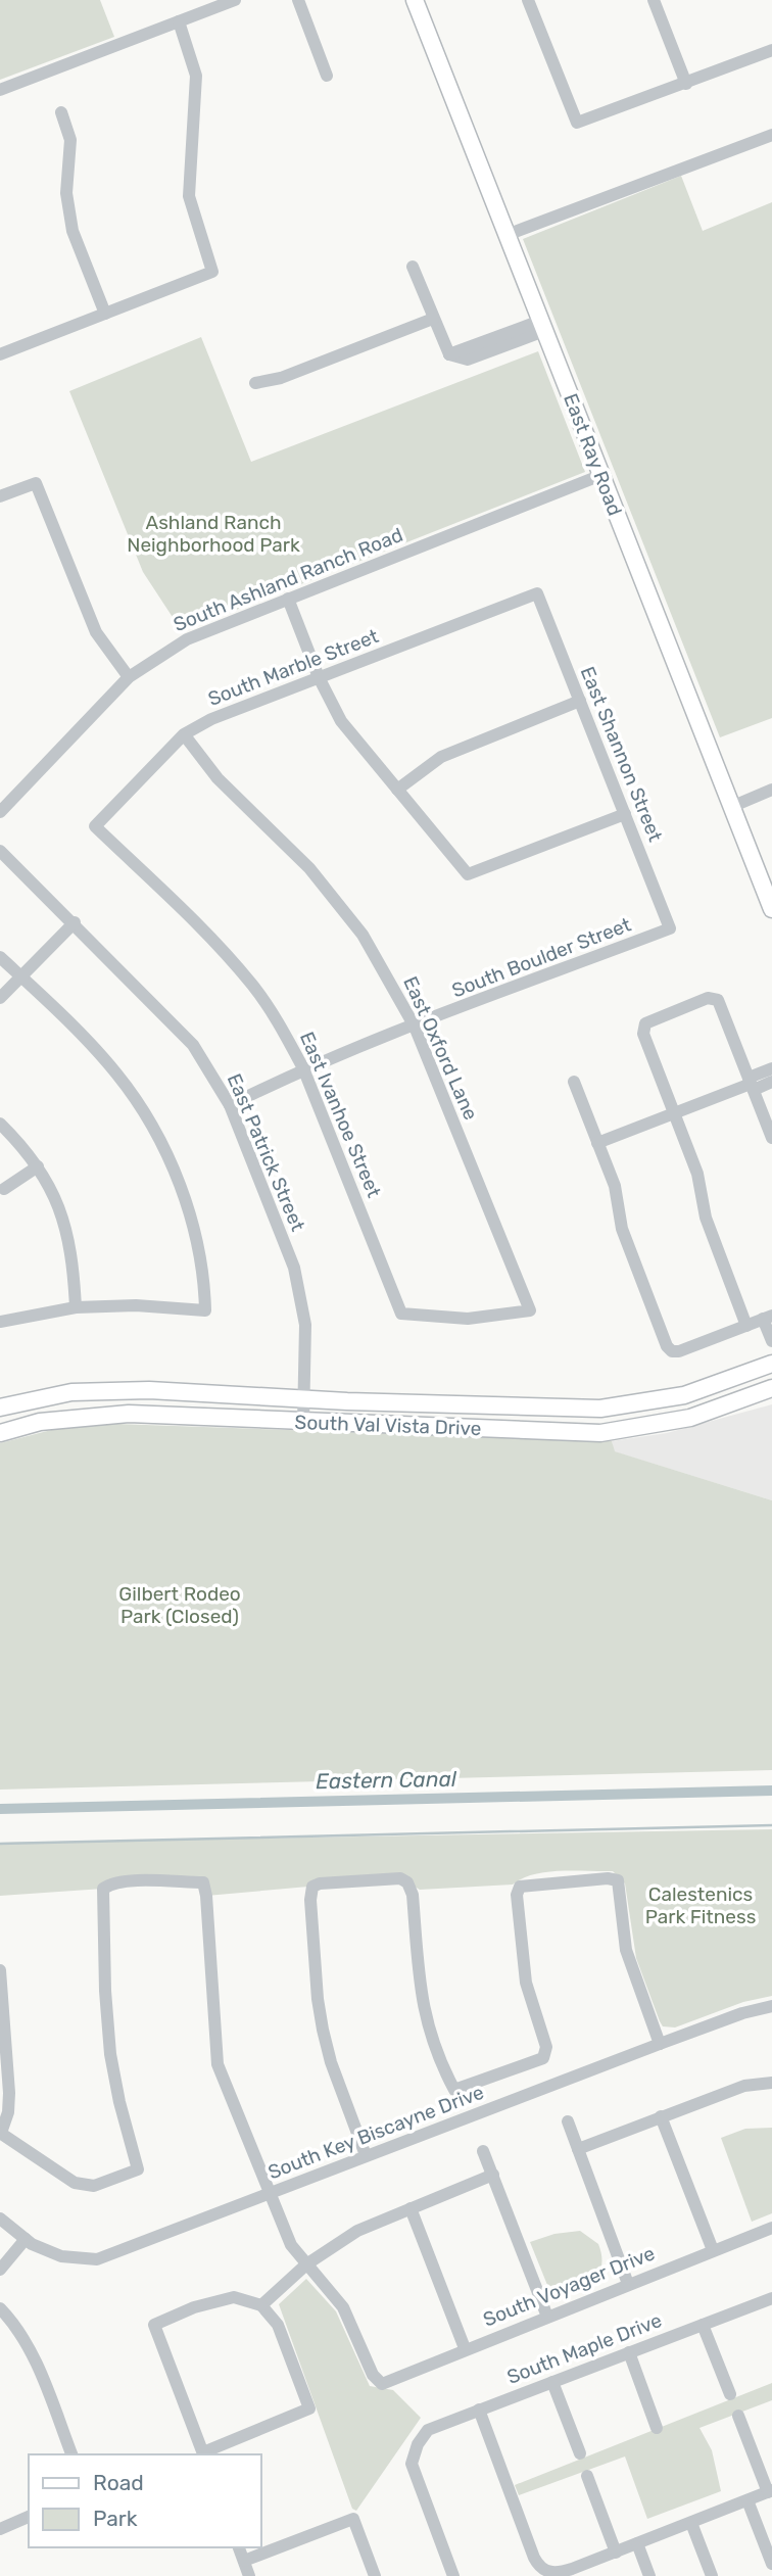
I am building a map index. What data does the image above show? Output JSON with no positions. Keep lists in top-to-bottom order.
{
  "streets": {
    "main road": ["East Ray Road", "South Val Vista Drive"],
    "street": [
      "South Ashland Ranch Road",
      "South Marble Street",
      "East Shannon Street",
      "South Boulder Street",
      "East Oxford Lane",
      "East Ivanhoe Street",
      "East Patrick Street",
      "South Key Biscayne Drive",
      "South Voyager Drive",
      "South Maple Drive"
    ]
  },
  "crossings": [
    ["East Ray Road", "South Ashland Ranch Road"],
    ["South Marble Street", "East Shannon Street"],
    ["South Marble Street", "East Oxford Lane"],
    ["South Marble Street", "East Ivanhoe Street"],
    ["East Shannon Street", "South Boulder Street"],
    ["South Boulder Street", "East Oxford Lane"],
    ["South Boulder Street", "East Ivanhoe Street"],
    ["South Boulder Street", "East Patrick Street"],
    ["East Oxford Lane", "East Ivanhoe Street"],
    ["East Patrick Street", "South Val Vista Drive"]
  ],
  "water": ["Eastern Canal"],
  "parks": ["Ashland Ranch Neighborhood Park", "Gilbert Rodeo Park (Closed)", "Calestenics Park Fitness"],
  "legend": ["Road", "Park"]
}
